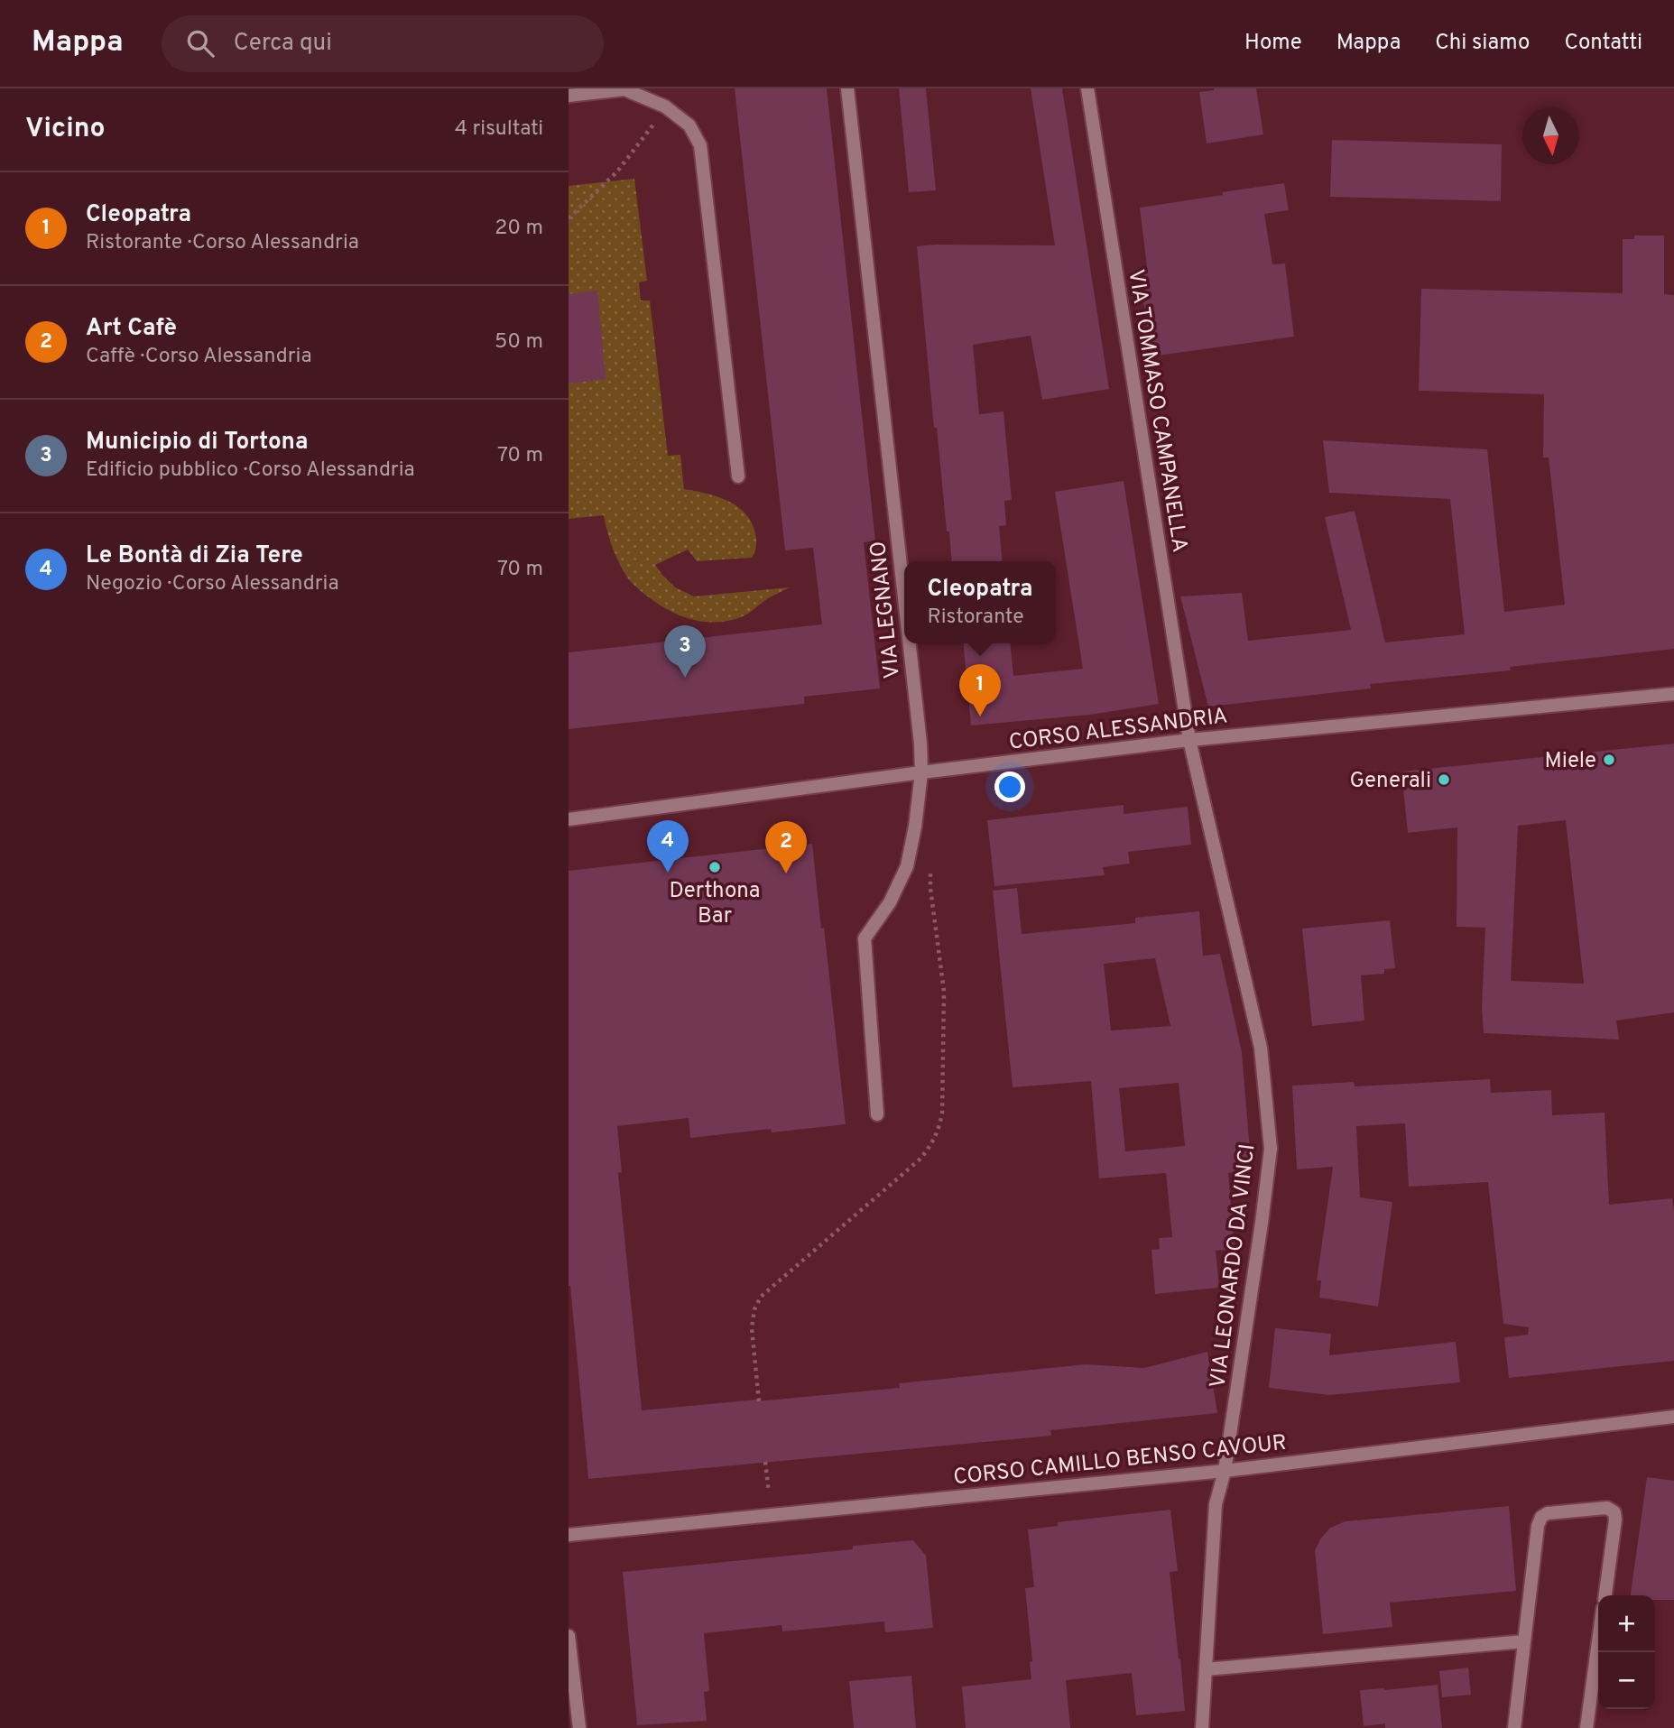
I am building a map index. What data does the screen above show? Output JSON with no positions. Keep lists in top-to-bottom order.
{
  "streets": {
    "street": [
      "VIA TOMMASO CAMPANELLA",
      "VIA LEGNANO",
      "CORSO ALESSANDRIA",
      "VIA LEONARDO DA VINCI",
      "CORSO CAMILLO BENSO CAVOUR"
    ]
  },
  "crossings": [
    ["VIA TOMMASO CAMPANELLA", "CORSO ALESSANDRIA"],
    ["VIA TOMMASO CAMPANELLA", "VIA LEONARDO DA VINCI"],
    ["VIA LEGNANO", "CORSO ALESSANDRIA"],
    ["CORSO ALESSANDRIA", "VIA LEONARDO DA VINCI"],
    ["VIA LEONARDO DA VINCI", "CORSO CAMILLO BENSO CAVOUR"]
  ],
  "places": ["Miele", "Generali", "Derthona Bar"],
  "north": "bottom",
  "page": {
    "header": "Mappa",
    "search": "Cerca qui",
    "nav": [
      "Home",
      "Mappa",
      "Chi siamo",
      "Contatti"
    ],
    "heading": ["Vicino", "4 risultati"],
    "list": [
      {
        "mark": "1",
        "name": "Cleopatra",
        "note": "Ristorante · Corso Alessandria",
        "value": "20 m"
      },
      {
        "mark": "2",
        "name": "Art Cafè",
        "note": "Caffè · Corso Alessandria",
        "value": "50 m"
      },
      {
        "mark": "3",
        "name": "Municipio di Tortona",
        "note": "Edificio pubblico · Corso Alessandria",
        "value": "70 m"
      },
      {
        "mark": "4",
        "name": "Le Bontà di Zia Tere",
        "note": "Negozio · Corso Alessandria",
        "value": "70 m"
      }
    ],
    "popup": ["Cleopatra", "Ristorante"],
    "pins": [
      "3",
      "1",
      "4",
      "2"
    ],
    "map_buttons": ["+", "−"]
  }
}
